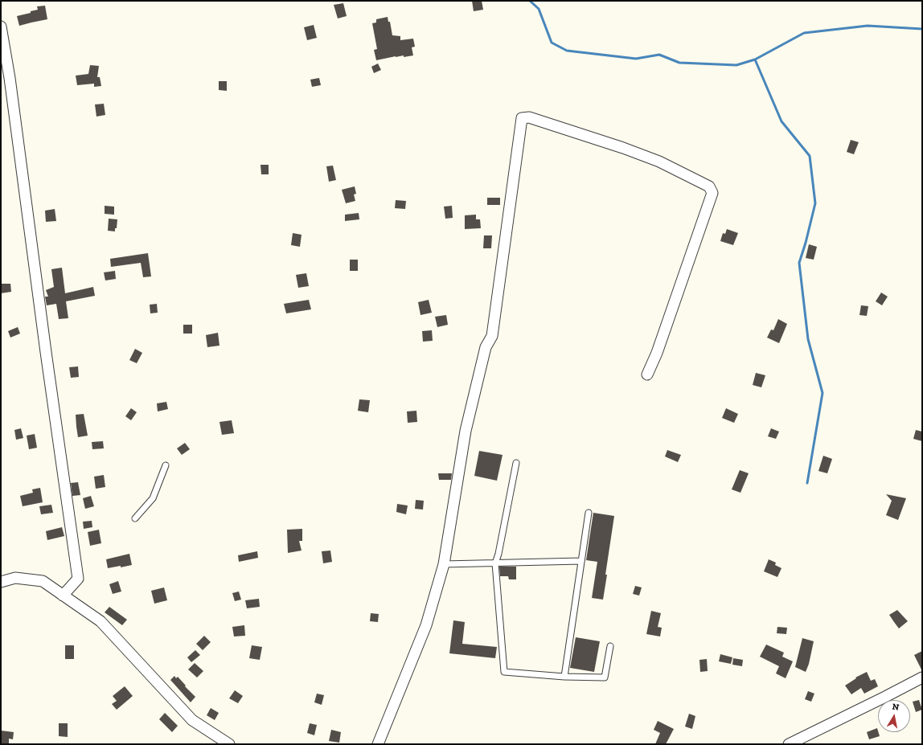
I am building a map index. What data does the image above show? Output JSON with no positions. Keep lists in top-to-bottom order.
{
  "north": "top"
}
